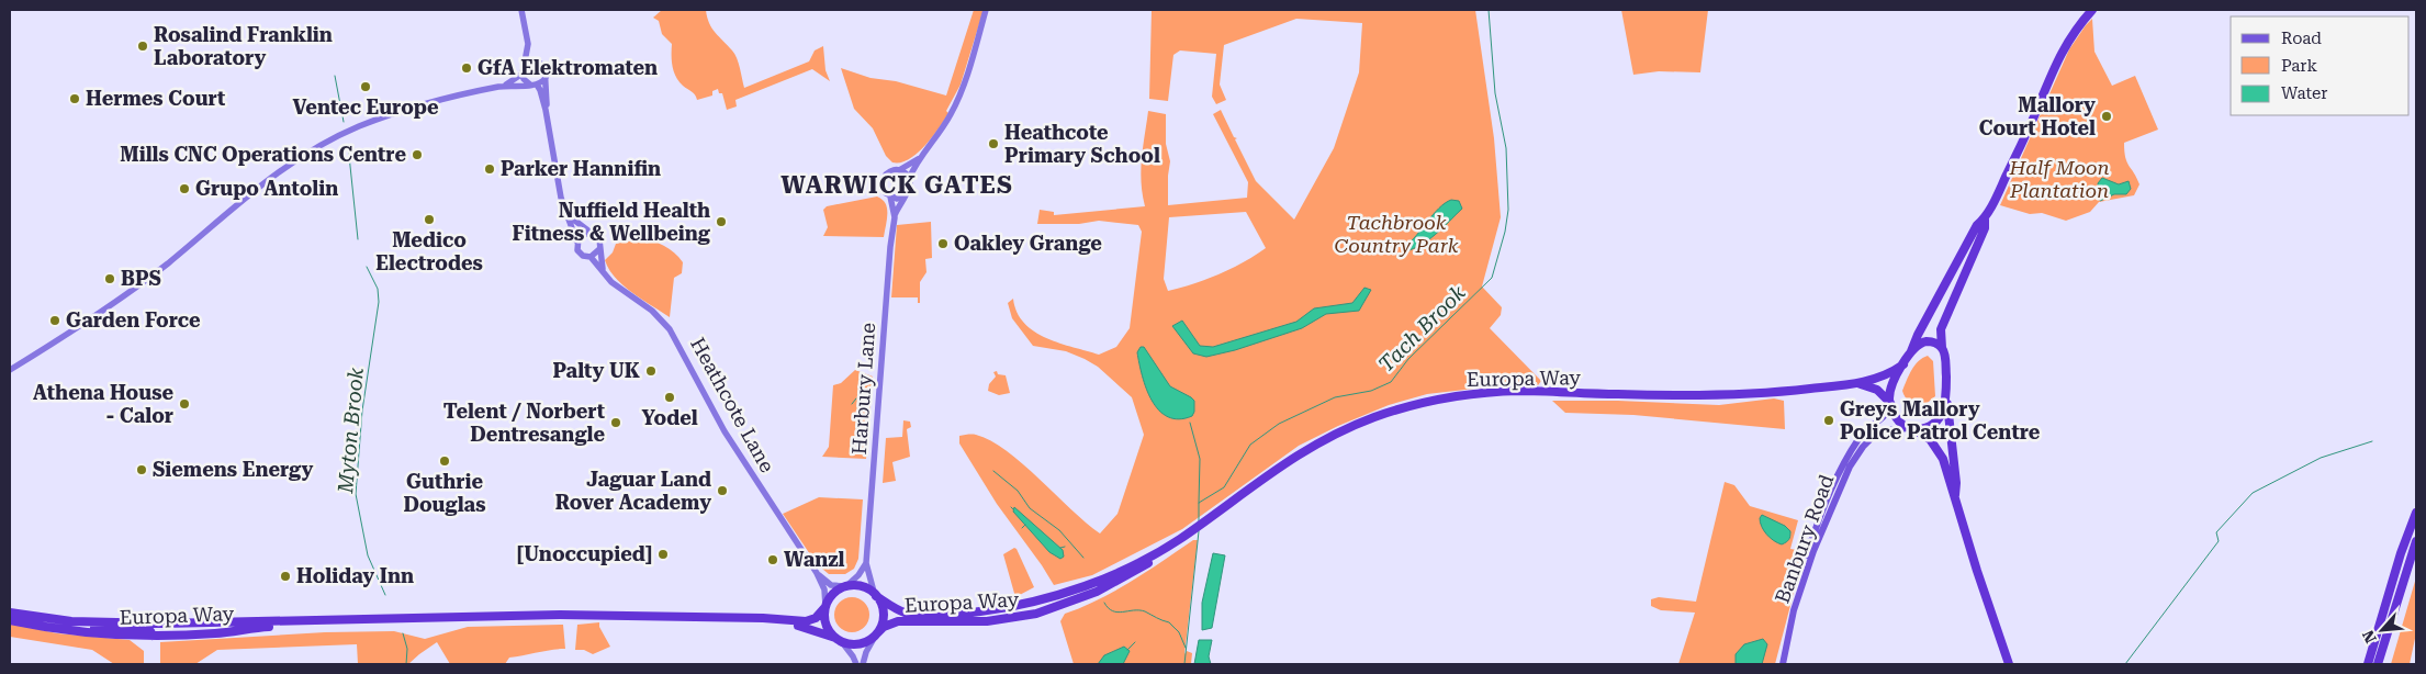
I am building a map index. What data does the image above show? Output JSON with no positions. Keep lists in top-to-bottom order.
{
  "streets": {
    "highway": ["Europa Way"],
    "main road": ["Banbury Road"],
    "street": ["Harbury Lane", "Heathcote Lane"]
  },
  "crossings": [
    ["Europa Way", "Harbury Lane"],
    ["Europa Way", "Heathcote Lane"],
    ["Europa Way", "Banbury Road"],
    ["Harbury Lane", "Heathcote Lane"]
  ],
  "districts": ["WARWICK GATES"],
  "water": ["Tach Brook", "Myton Brook"],
  "parks": ["Half Moon Plantation", "Tachbrook Country Park"],
  "places": [
    "Rosalind Franklin Laboratory",
    "GfA Elektromaten",
    "Ventec Europe",
    "Hermes Court",
    "Mallory Court Hotel",
    "Heathcote Primary School",
    "Mills CNC Operations Centre",
    "Parker Hannifin",
    "Grupo Antolin",
    "Medico Electrodes",
    "Nuffield Health Fitness & Wellbeing",
    "Oakley Grange",
    "BPS",
    "Garden Force",
    "Palty UK",
    "Yodel",
    "Athena House - Calor",
    "Greys Mallory Police Patrol Centre",
    "Telent / Norbert Dentresangle",
    "Guthrie Douglas",
    "Siemens Energy",
    "Jaguar Land Rover Academy",
    "[Unoccupied]",
    "Wanzl",
    "Holiday Inn"
  ],
  "legend": ["Road", "Park", "Water"],
  "north": "bottom left"
}
